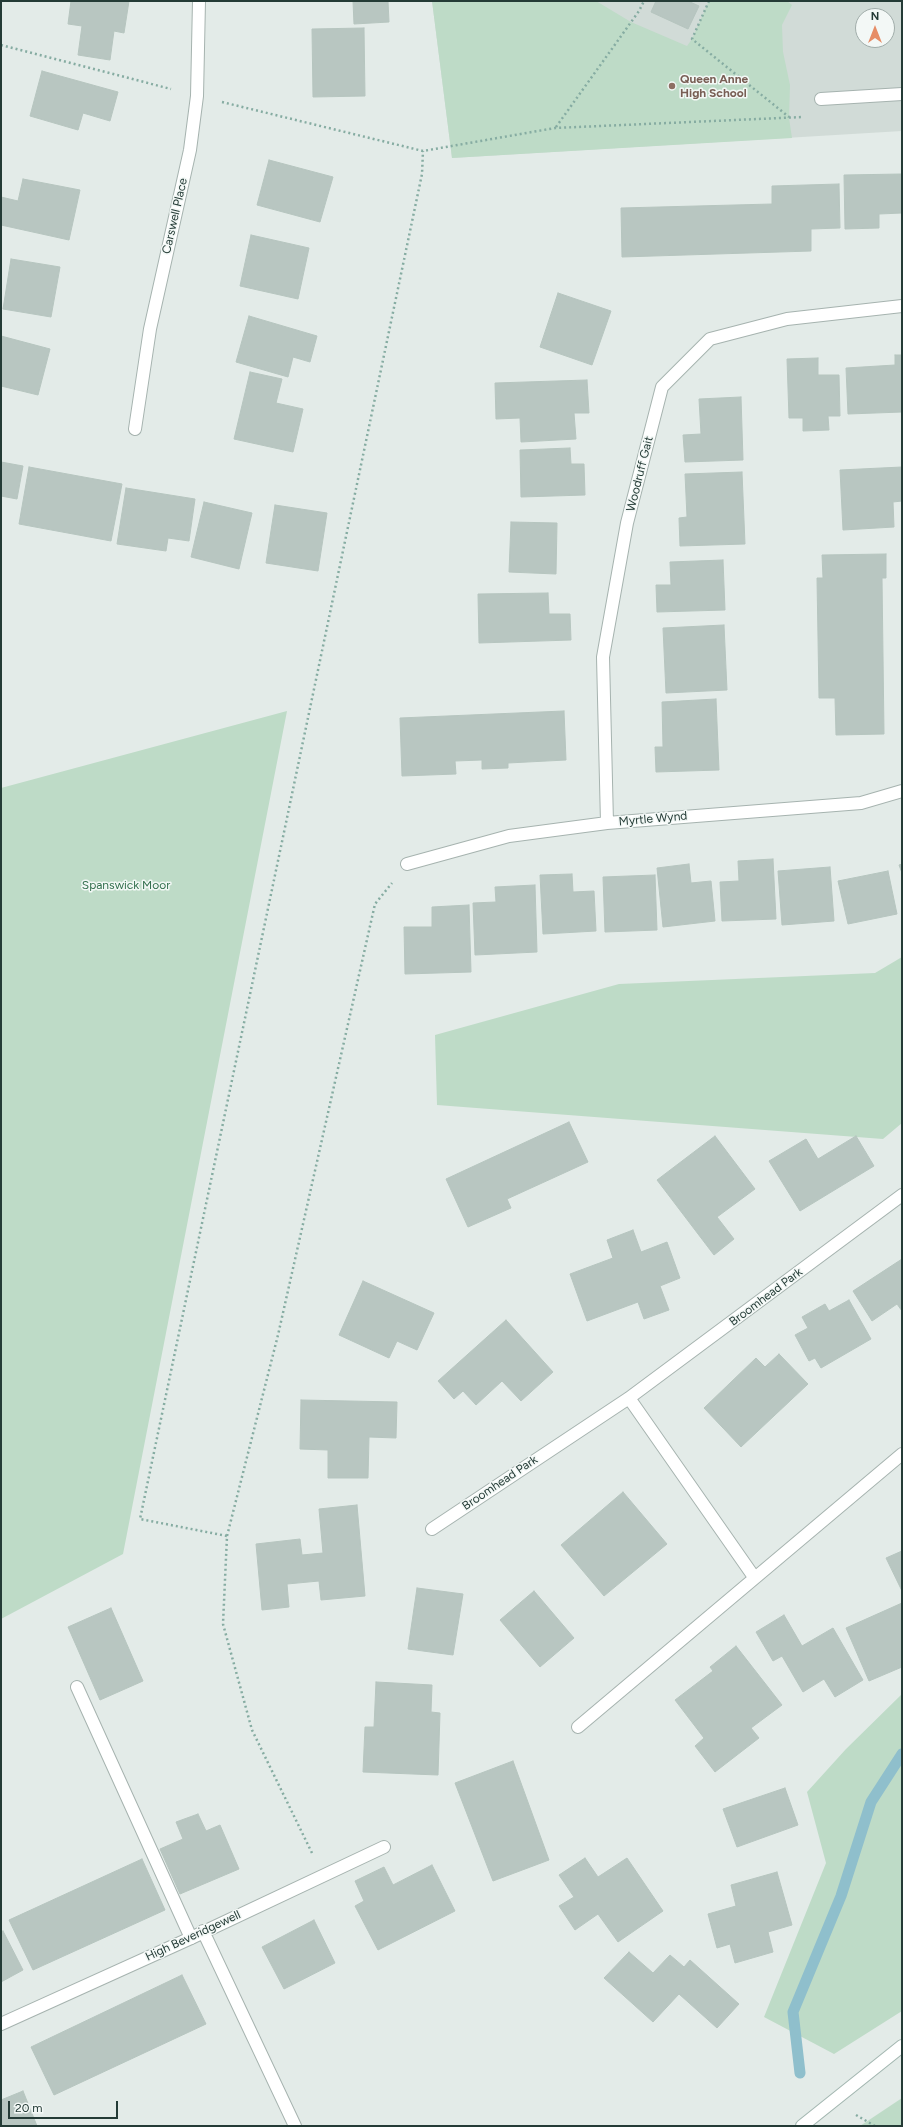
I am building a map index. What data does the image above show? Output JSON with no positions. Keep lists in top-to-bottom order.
{
  "streets": {
    "street": [
      "Carswell Place",
      "Woodruff Gait",
      "Myrtle Wynd",
      "Broomhead Park",
      "High Beveridgewell"
    ]
  },
  "crossings": [
    ["Woodruff Gait", "Myrtle Wynd"]
  ],
  "parks": ["Spanswick Moor"],
  "places": ["Queen Anne High School"],
  "scale_bar": "20 m",
  "north": "top"
}
